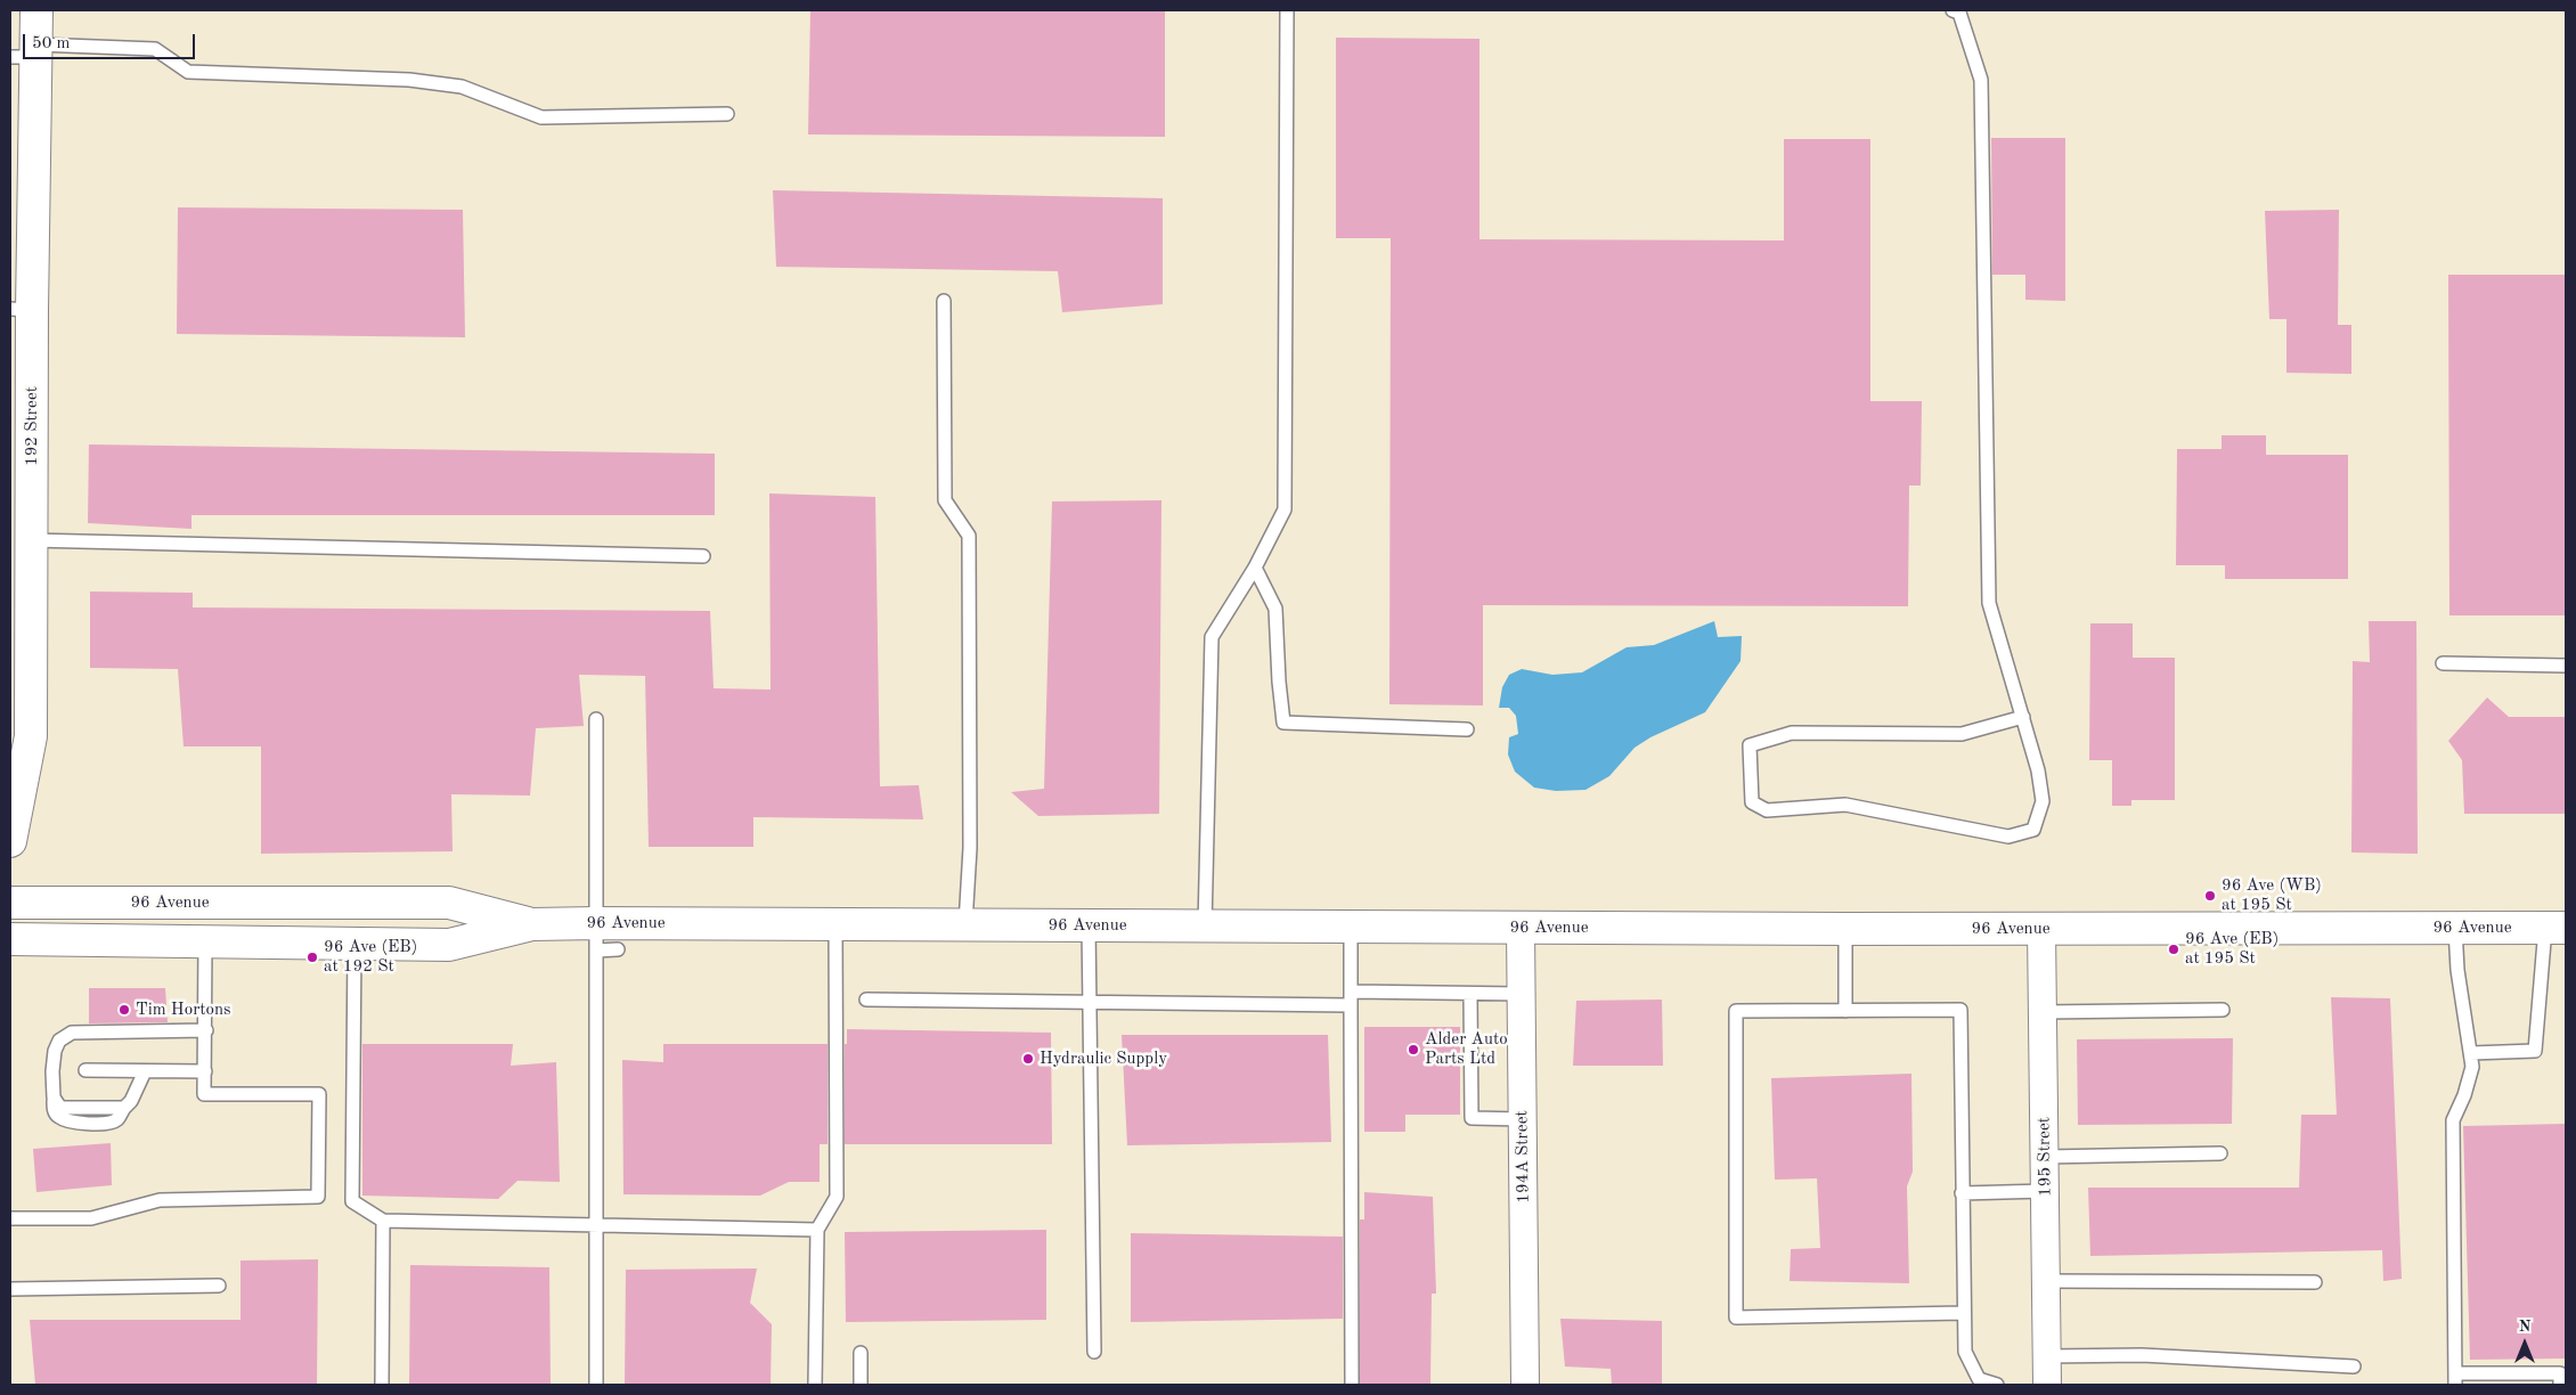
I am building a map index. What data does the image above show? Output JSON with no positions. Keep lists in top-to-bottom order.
{
  "streets": {
    "main road": ["192 Street", "96 Avenue"],
    "street": ["194A Street", "195 Street"]
  },
  "crossings": [
    ["96 Avenue", "194A Street"],
    ["96 Avenue", "195 Street"]
  ],
  "places": [
    "96 Ave (WB) at 195 St",
    "96 Ave (EB) at 195 St",
    "96 Ave (EB) at 192 St",
    "Tim Hortons",
    "Alder Auto Parts Ltd",
    "Hydraulic Supply"
  ],
  "scale_bar": "50 m",
  "north": "top"
}
